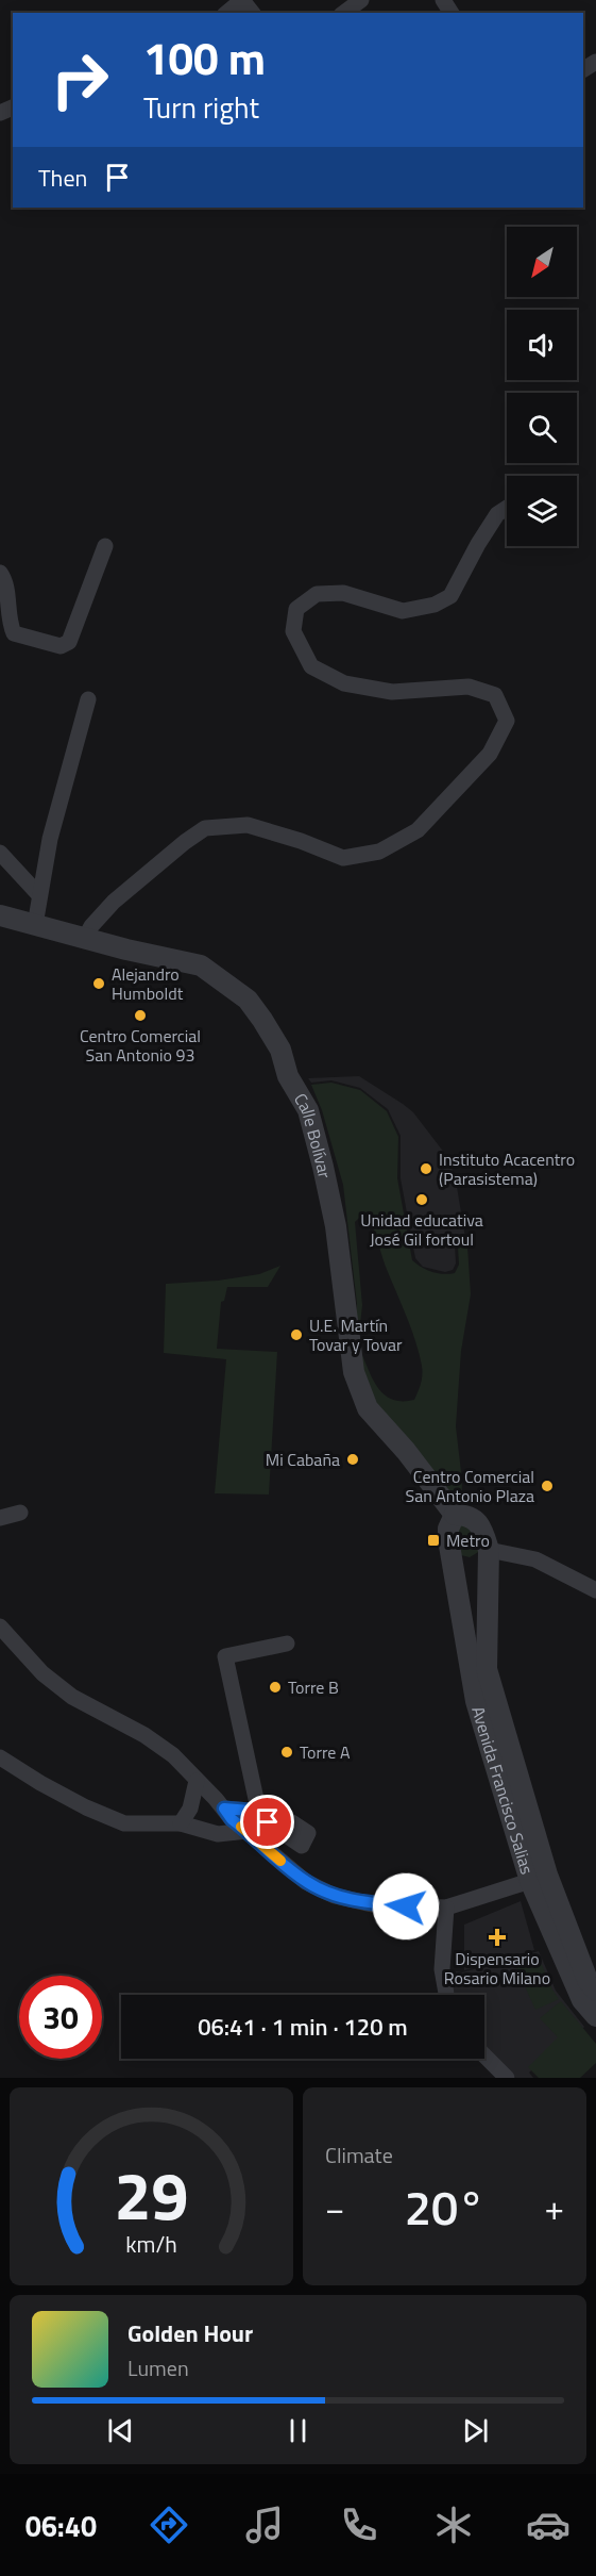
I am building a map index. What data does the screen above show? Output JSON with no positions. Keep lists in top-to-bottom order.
{
  "streets": {
    "street": ["Calle Bolívar", "Avenida Francisco Salias"]
  },
  "crossings": [
    ["Calle Bolívar", "Avenida Francisco Salias"]
  ],
  "places": {
    "other": [
      "Alejandro Humboldt",
      "Centro Comercial San Antonio 93",
      "Instituto Acacentro (Parasistema)",
      "Unidad educativa José Gil fortoul",
      "U.E. Martín Tovar y Tovar",
      "Mi Cabaña",
      "Centro Comercial San Antonio Plaza",
      "Torre B",
      "Torre A"
    ],
    "transit": ["Metro"],
    "health": ["Dispensario Rosario Milano"]
  },
  "north": "bottom left",
  "page": {
    "turn": ["100 m", "Turn right"],
    "then": "Then",
    "limit": "30",
    "trip": "06:41 · 1 min · 120 m",
    "tile": "Climate",
    "heat": ["−", "20°", "+"],
    "song": ["Golden Hour", "Lumen"],
    "tabs": "06:40",
    "gauge": ["29", "km/h"]
  }
}
